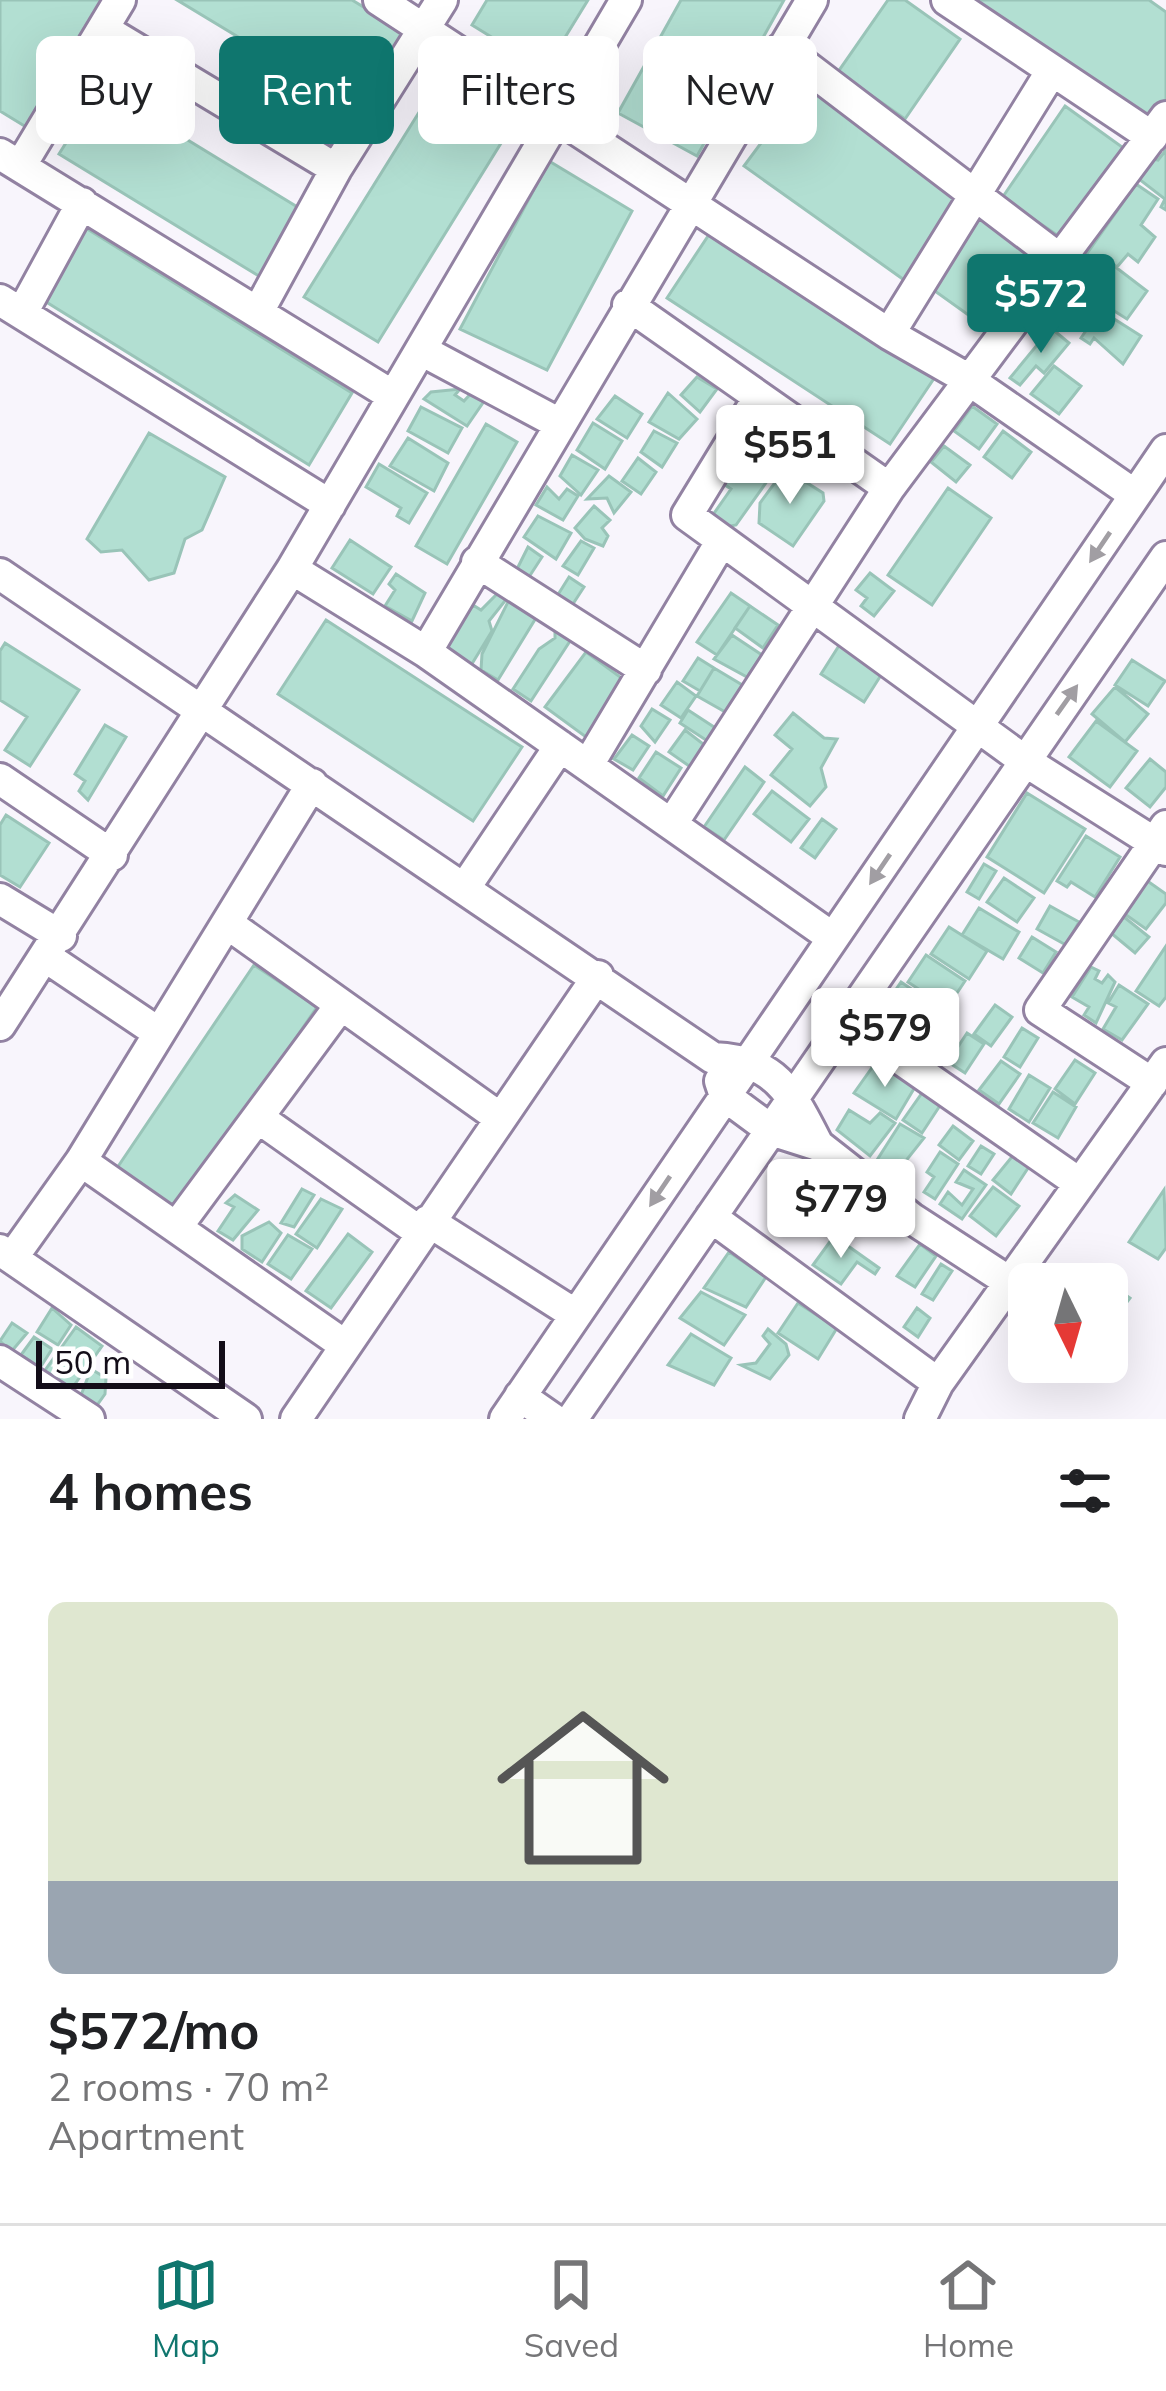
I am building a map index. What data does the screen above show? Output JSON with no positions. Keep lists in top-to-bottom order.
{
  "scale_bar": "50 m",
  "north": "bottom",
  "page": {
    "chip": [
      "Buy",
      "Rent",
      "Filters",
      "New"
    ],
    "price": [
      "$572",
      "$551",
      "$579",
      "$779"
    ],
    "scale": "50 m",
    "heading": "4 homes",
    "list": [
      {
        "name": "$572/mo",
        "note": "2 rooms · 70 m² · Apartment"
      }
    ],
    "tabs": ["Map", "Saved", "Home"]
  }
}
